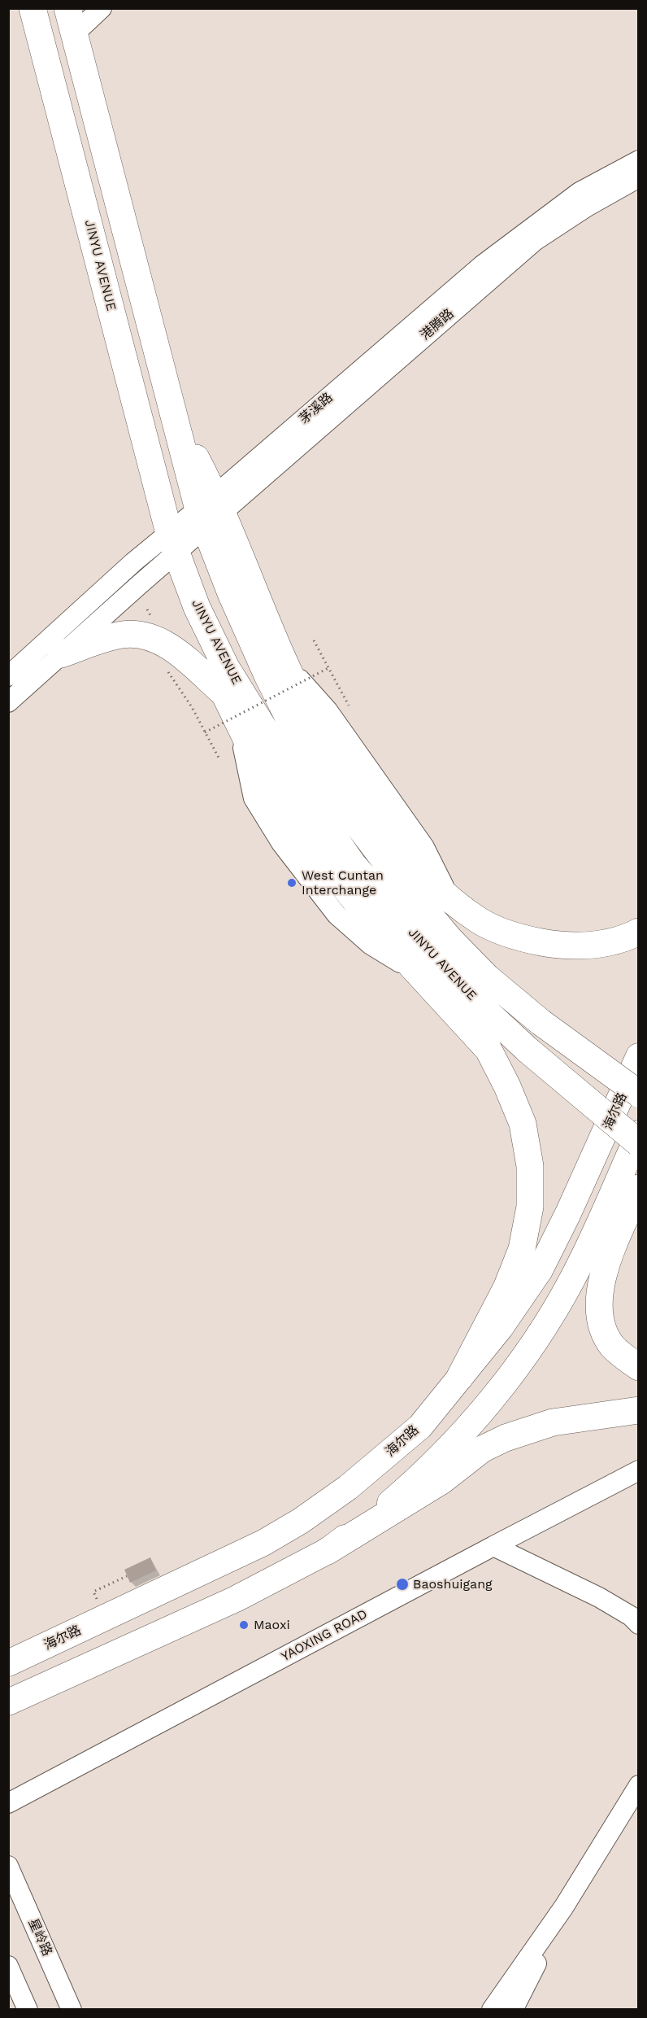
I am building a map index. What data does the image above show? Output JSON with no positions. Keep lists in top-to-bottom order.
{
  "streets": {
    "highway": ["JINYU AVENUE"],
    "main road": ["海尔路"],
    "street": [
      "港腾路",
      "茅溪路",
      "YAOXING ROAD",
      "星岭路"
    ]
  },
  "crossings": [
    ["JINYU AVENUE", "茅溪路"],
    ["港腾路", "茅溪路"]
  ],
  "places": ["West Cuntan Interchange", "Baoshuigang", "Maoxi"]
}
